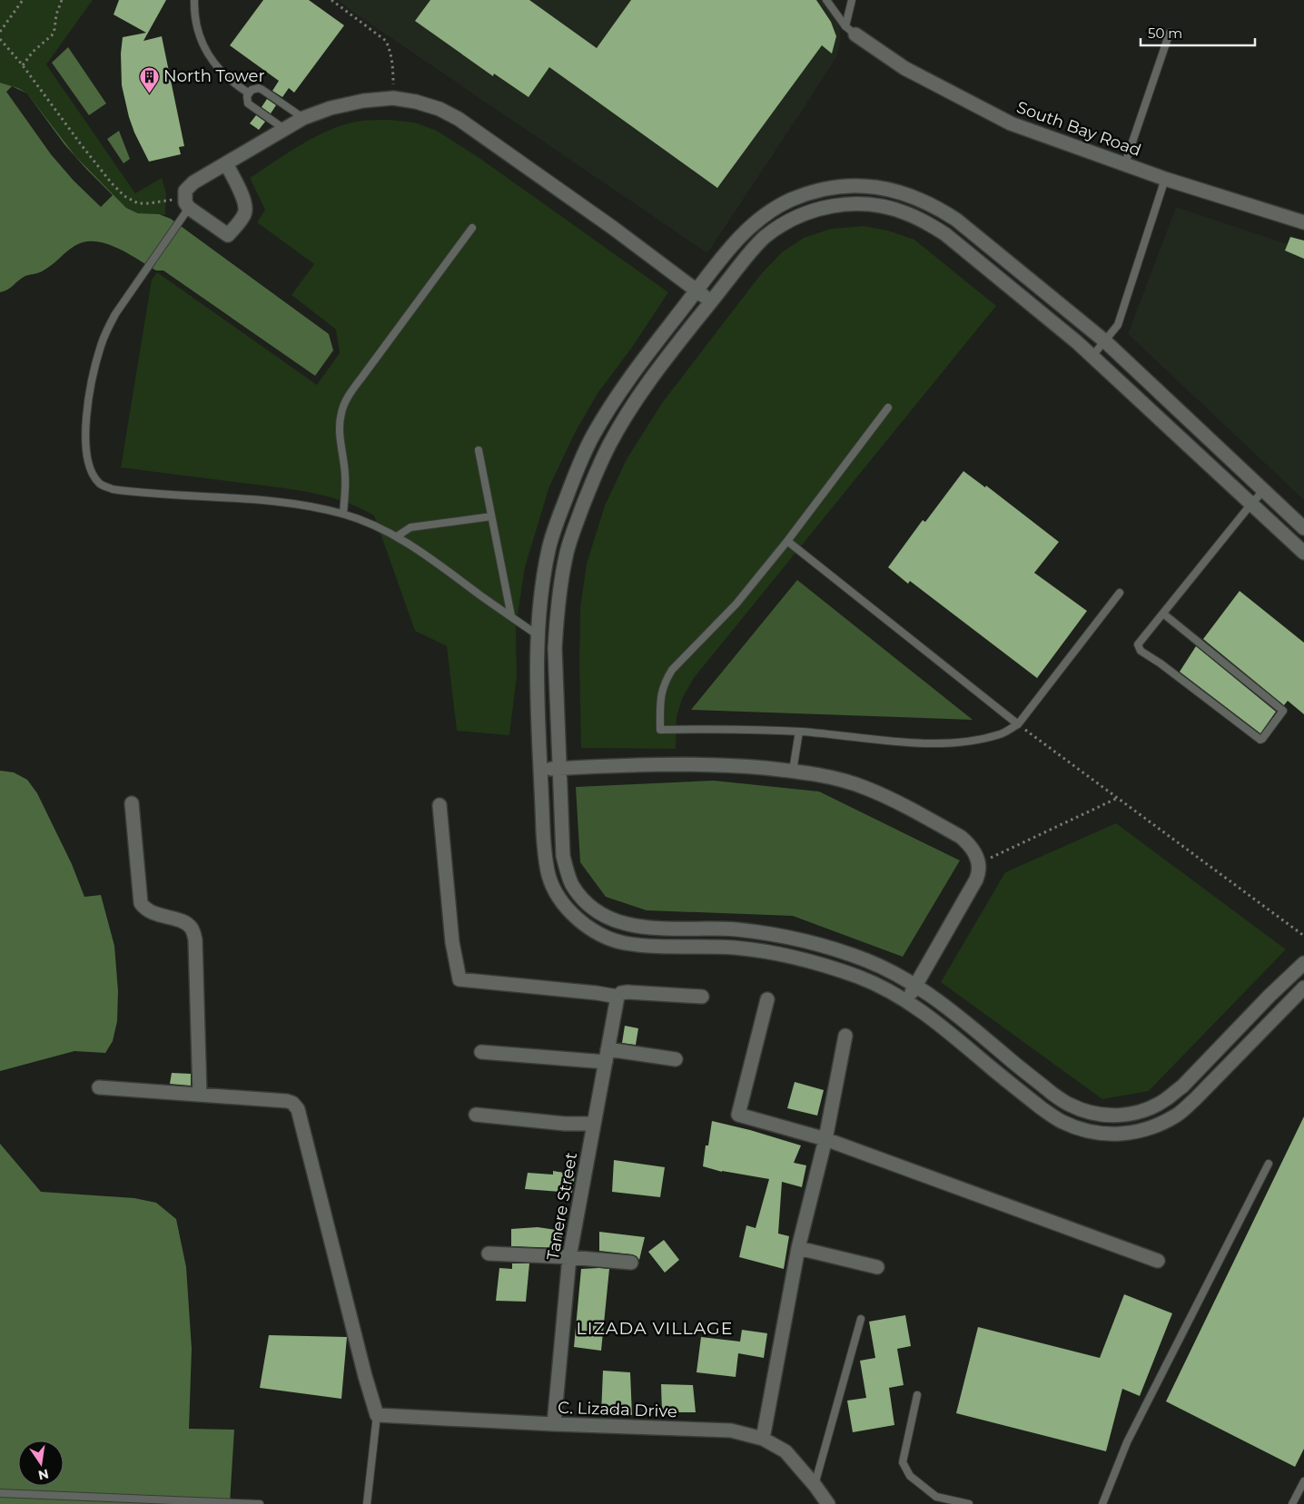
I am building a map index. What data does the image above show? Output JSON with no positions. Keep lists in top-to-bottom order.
{
  "streets": {
    "street": ["South Bay Road", "Tanere Street", "C. Lizada Drive"]
  },
  "crossings": [
    ["Tanere Street", "C. Lizada Drive"]
  ],
  "districts": ["LIZADA VILLAGE"],
  "places": {
    "building": ["North Tower"]
  },
  "scale_bar": "50 m",
  "north": "bottom"
}
